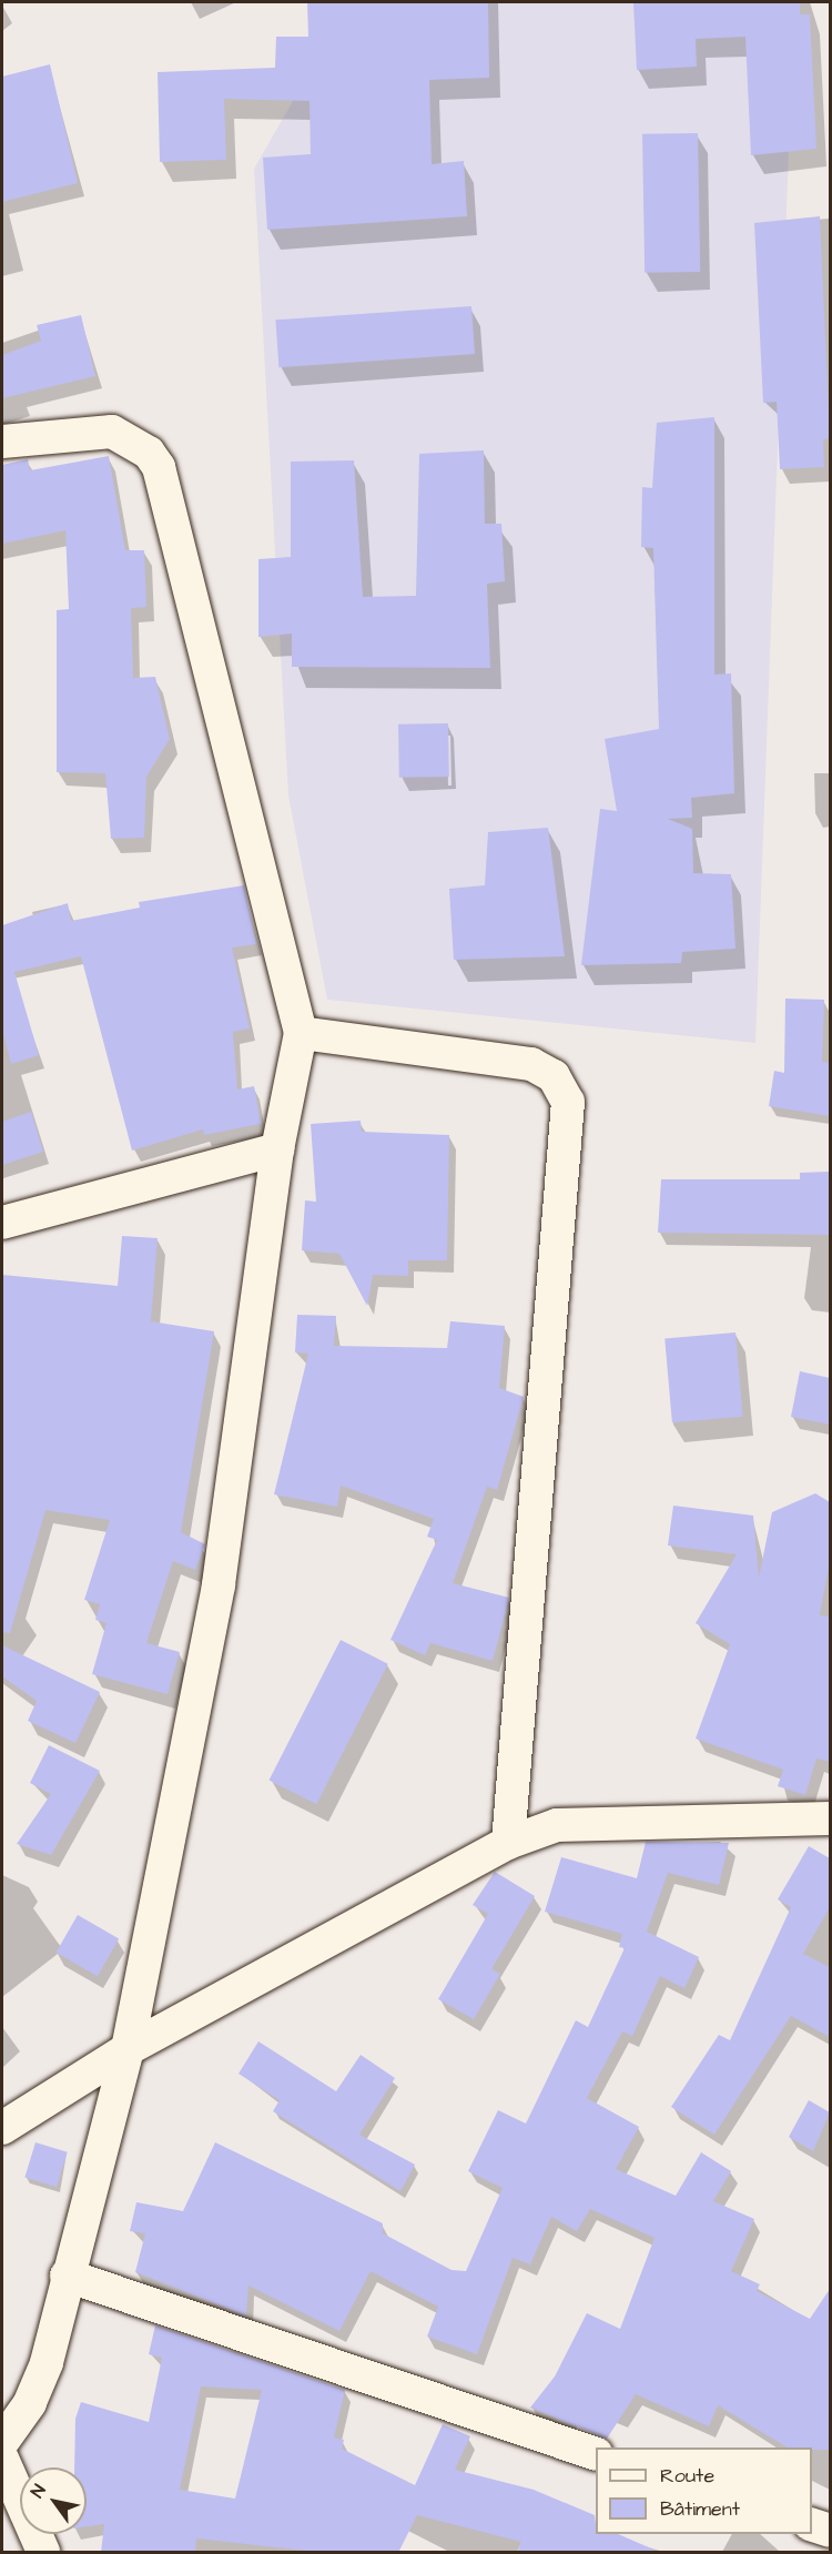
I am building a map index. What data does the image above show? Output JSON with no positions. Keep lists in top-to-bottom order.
{
  "legend": ["Route", "Bâtiment"],
  "north": "top left"
}
